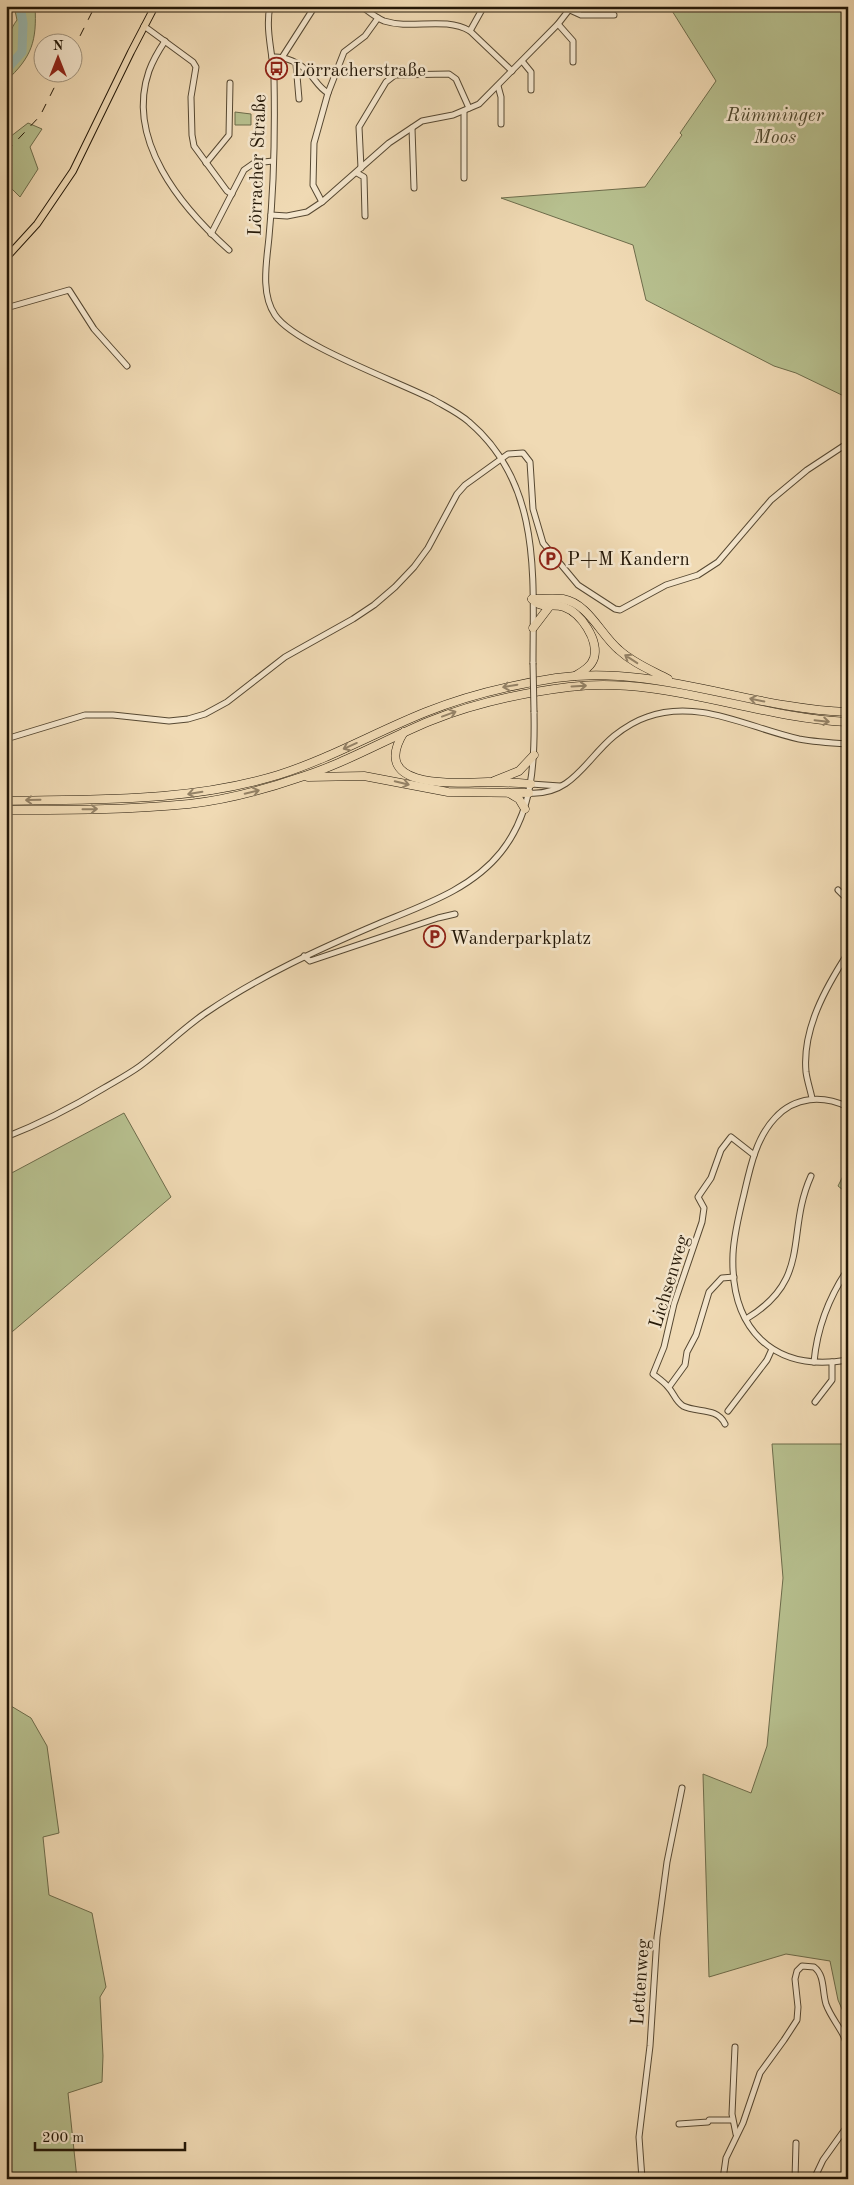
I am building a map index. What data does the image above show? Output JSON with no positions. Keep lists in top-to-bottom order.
{
  "streets": {
    "street": ["Lörracher Straße", "Lichsenweg", "Lettenweg"]
  },
  "parks": ["Rümminger Moos"],
  "places": {
    "bus stop": ["Lörracherstraße"],
    "parking": ["P+M Kandern", "Wanderparkplatz"]
  },
  "scale_bar": "200 m",
  "north": "top"
}
